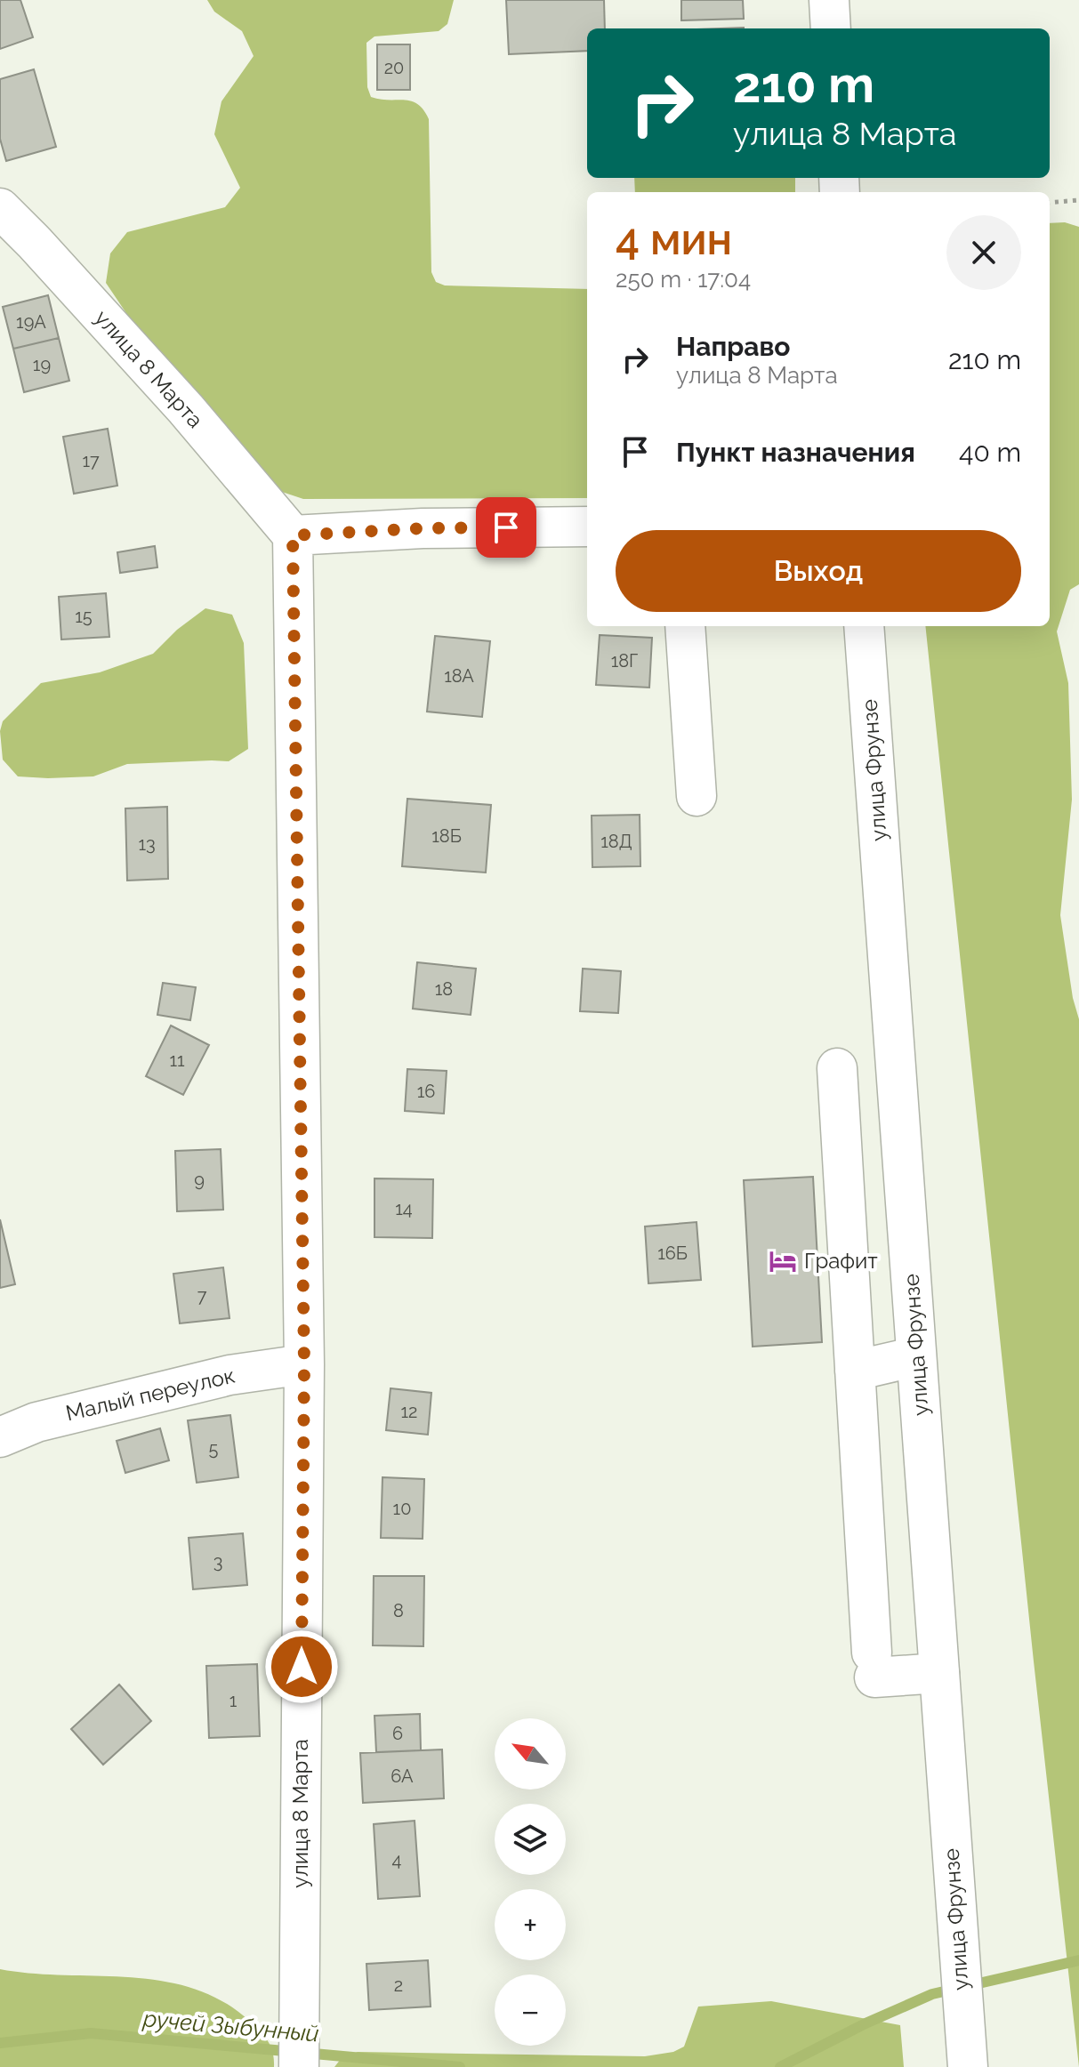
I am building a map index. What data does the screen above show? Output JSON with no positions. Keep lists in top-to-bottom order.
{
  "streets": {
    "street": ["улица 8 Марта", "улица Фрунзе", "Малый переулок"]
  },
  "crossings": [
    ["улица 8 Марта", "Малый переулок"]
  ],
  "water": ["ручей Зыбунный"],
  "places": {
    "hotel": ["Графит"]
  },
  "house_numbers": [
    "20",
    "19А",
    "19",
    "17",
    "15",
    "18Г",
    "18А",
    "18Б",
    "18Д",
    "13",
    "18",
    "11",
    "16",
    "9",
    "14",
    "16Б",
    "7",
    "12",
    "5",
    "10",
    "3",
    "8",
    "1",
    "6",
    "6А",
    "4",
    "2"
  ],
  "north": "top left",
  "page": {
    "turn": ["210 m", "улица 8 Марта"],
    "heading": ["4 мин", "250 m · 17:04"],
    "list": [
      {
        "name": "Направо",
        "note": "улица 8 Марта",
        "value": "210 m"
      },
      {
        "name": "Пункт назначения",
        "value": "40 m"
      }
    ],
    "buttons": "Выход",
    "map_buttons": ["+", "−"]
  }
}
